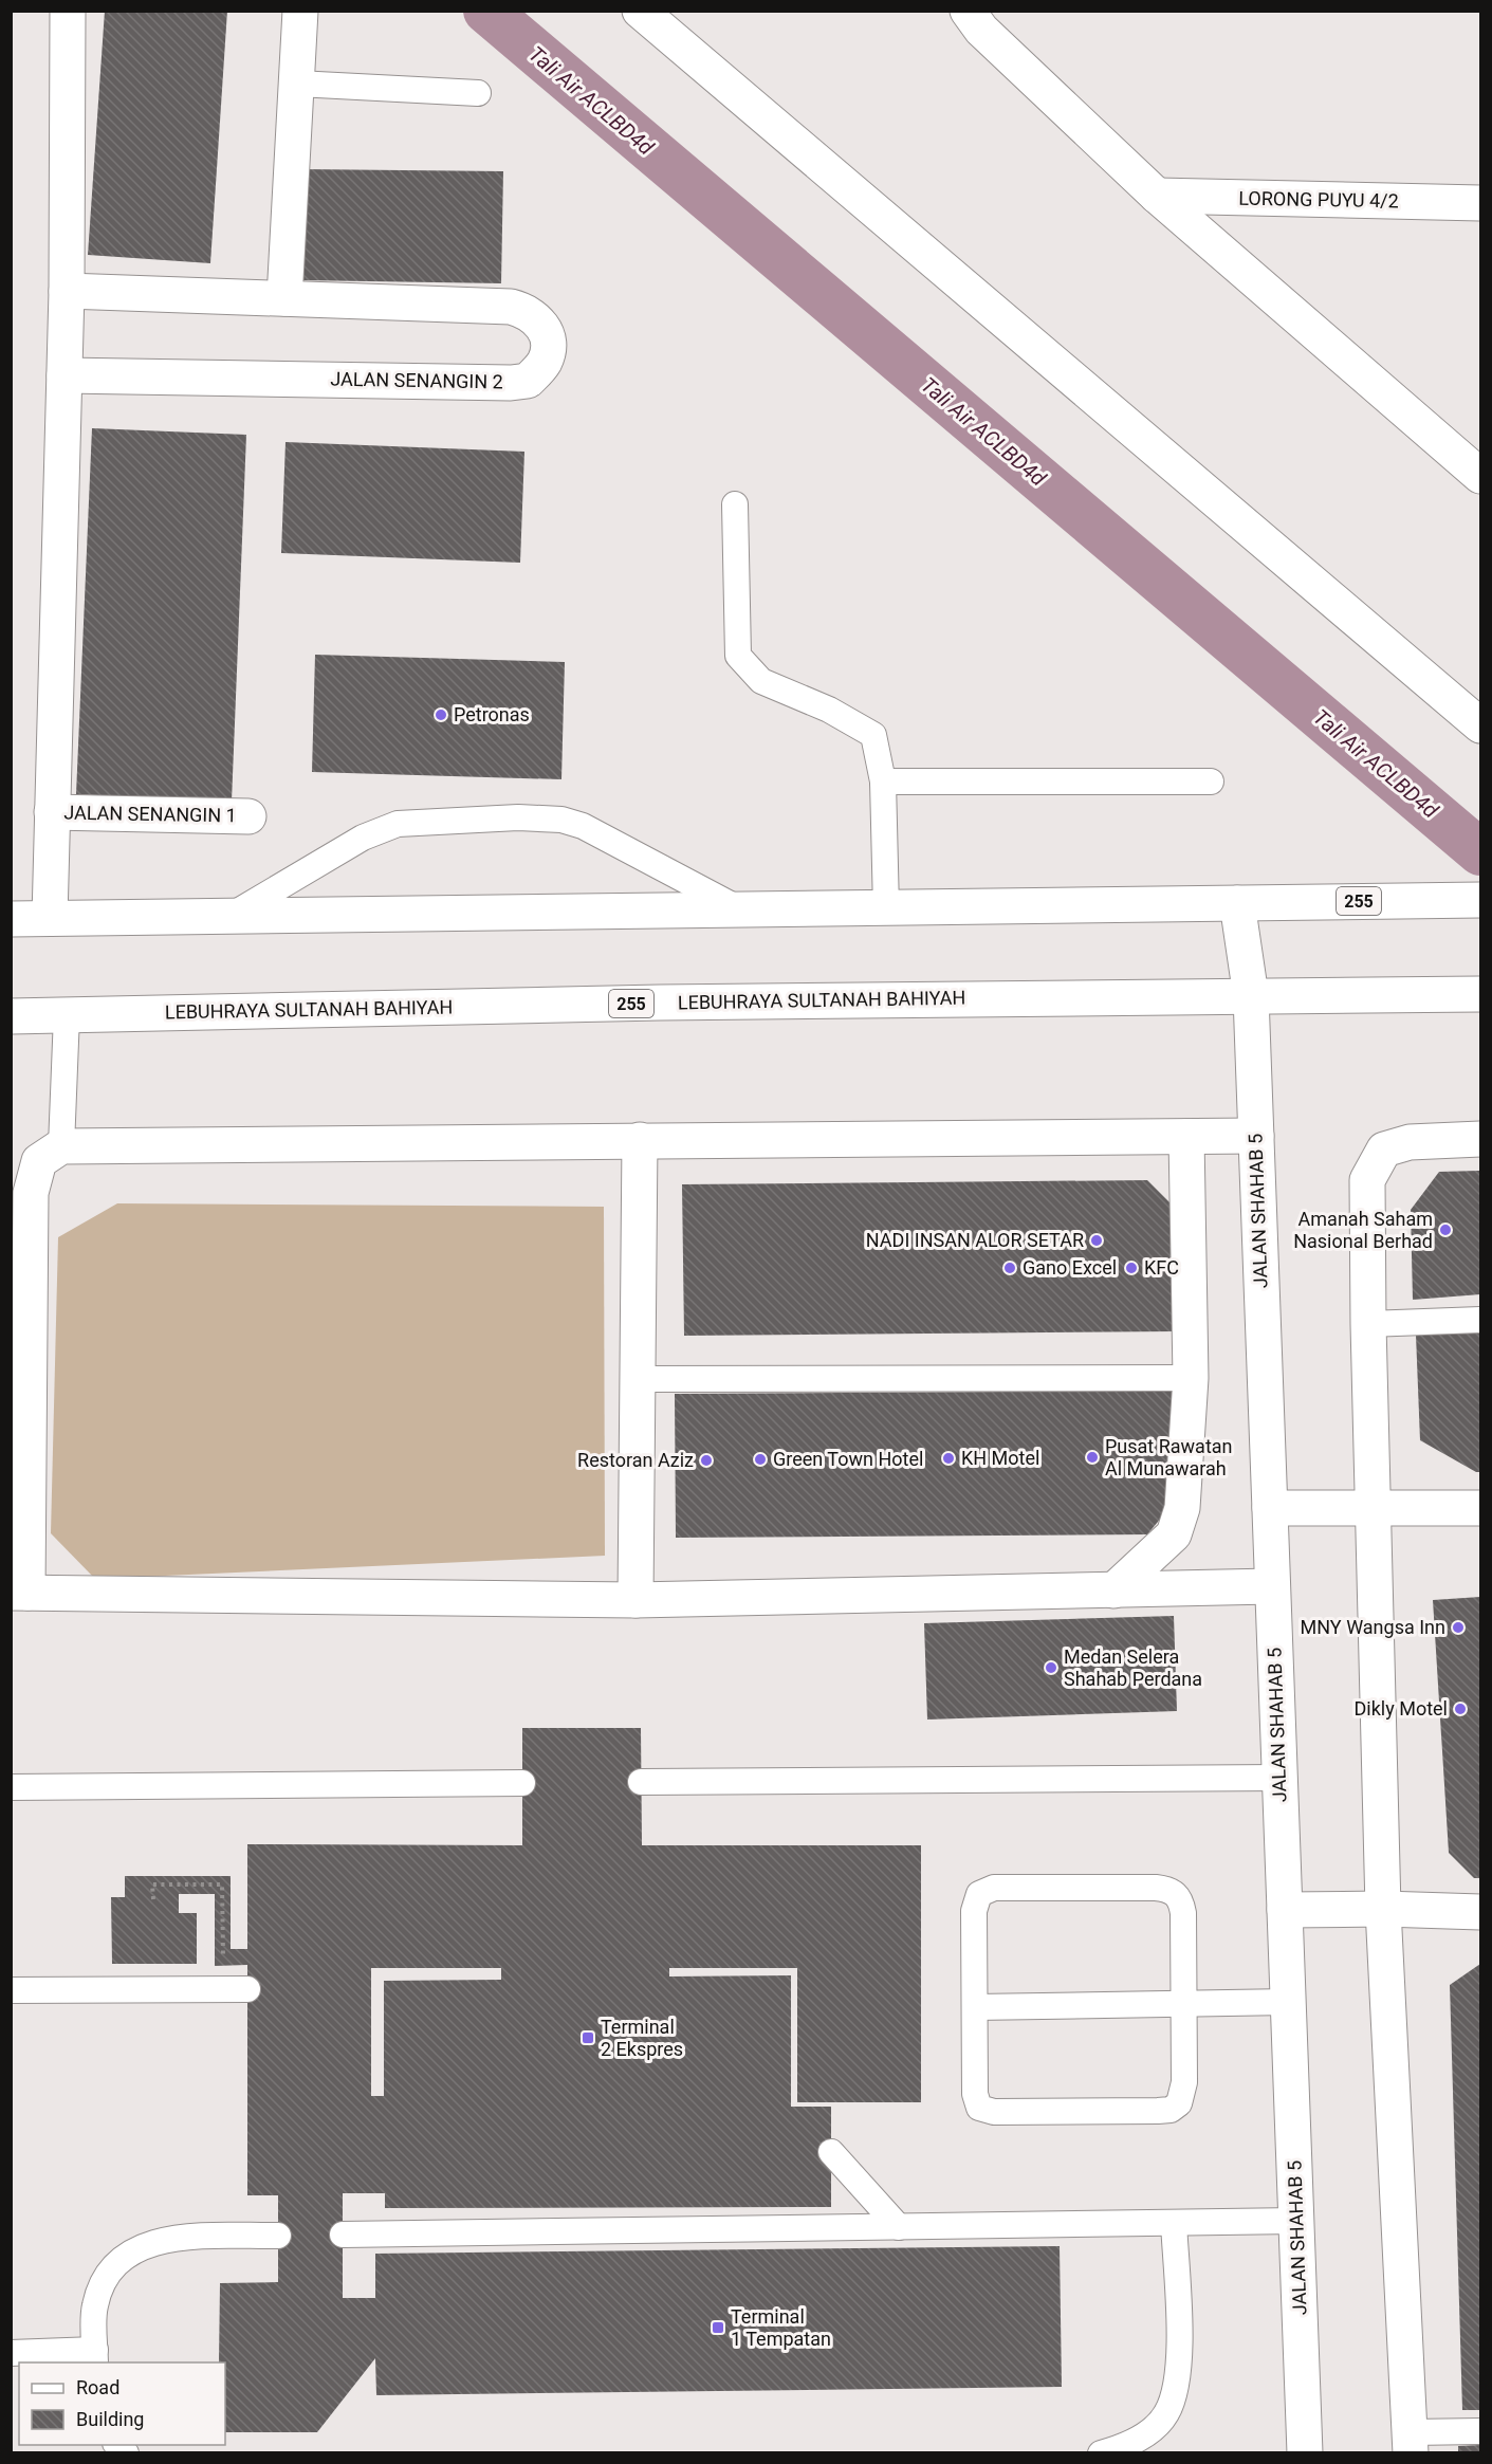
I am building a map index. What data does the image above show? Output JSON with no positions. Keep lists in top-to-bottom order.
{
  "streets": {
    "street": [
      "LORONG PUYU 4/2",
      "JALAN SENANGIN 2",
      "JALAN SENANGIN 1",
      "255",
      "LEBUHRAYA SULTANAH BAHIYAH",
      "JALAN SHAHAB 5"
    ]
  },
  "crossings": [
    ["255", "JALAN SHAHAB 5"],
    ["LEBUHRAYA SULTANAH BAHIYAH", "JALAN SHAHAB 5"]
  ],
  "water": ["Tali Air ACLBD4d"],
  "places": {
    "other": [
      "Petronas",
      "Amanah Saham Nasional Berhad",
      "NADI INSAN ALOR SETAR",
      "Gano Excel",
      "KFC",
      "Pusat Rawatan Al Munawarah",
      "KH Motel",
      "Green Town Hotel",
      "Restoran Aziz",
      "MNY Wangsa Inn",
      "Medan Selera Shahab Perdana",
      "Dikly Motel"
    ],
    "transit": ["Terminal 2 Ekspres", "Terminal 1 Tempatan"]
  },
  "legend": ["Road", "Building"]
}
